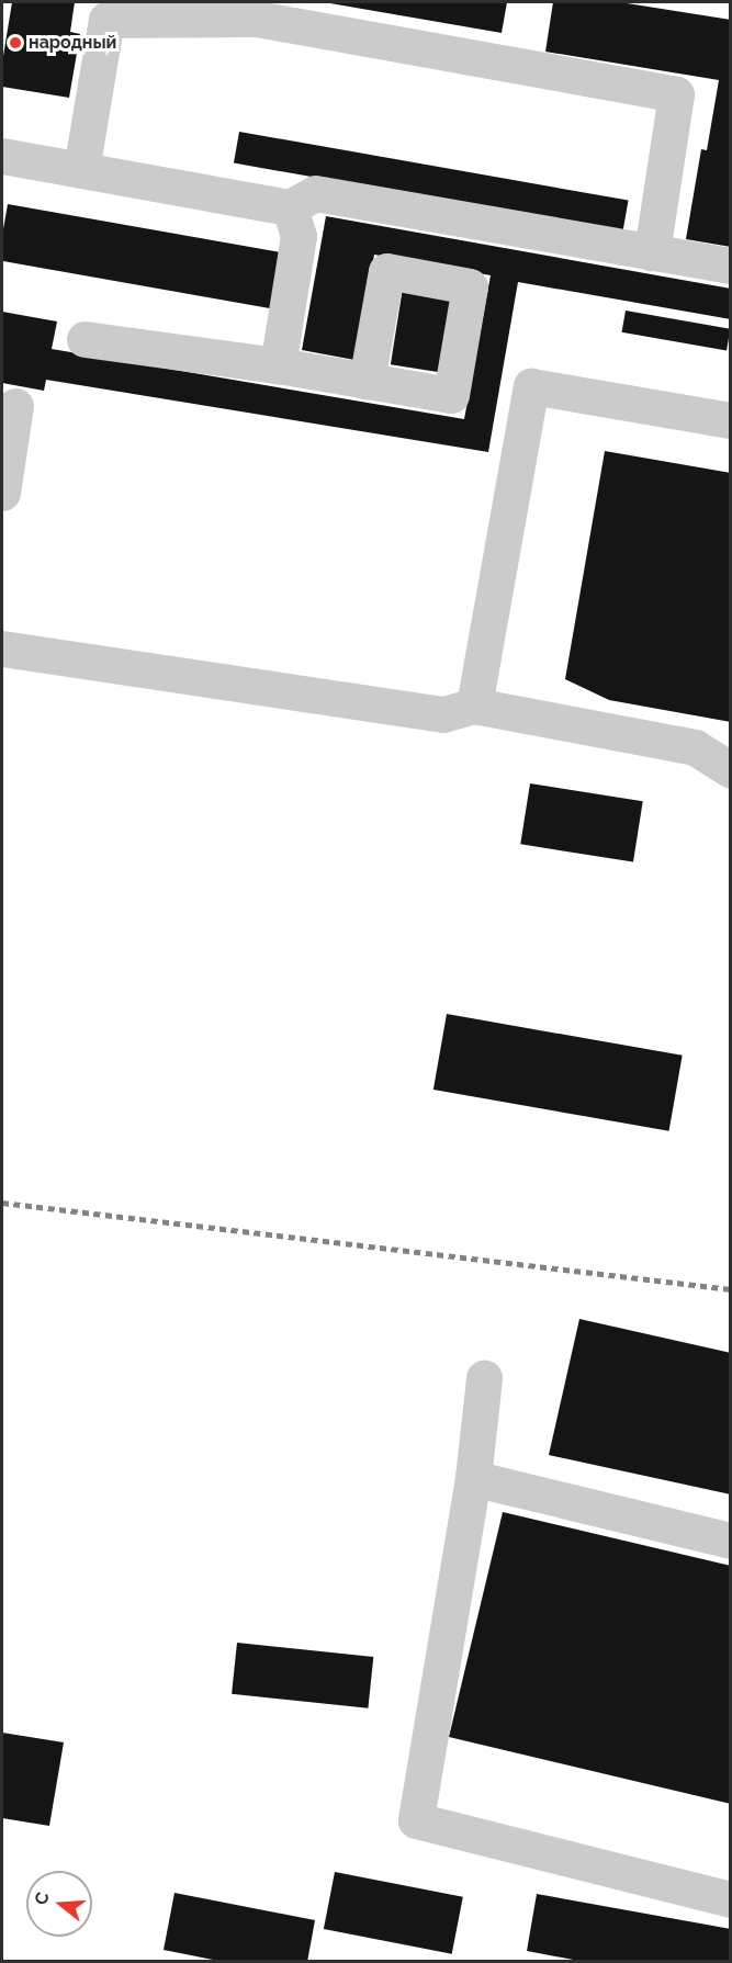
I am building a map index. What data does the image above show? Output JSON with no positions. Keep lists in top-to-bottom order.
{
  "places": ["народный"],
  "north": "left"
}
